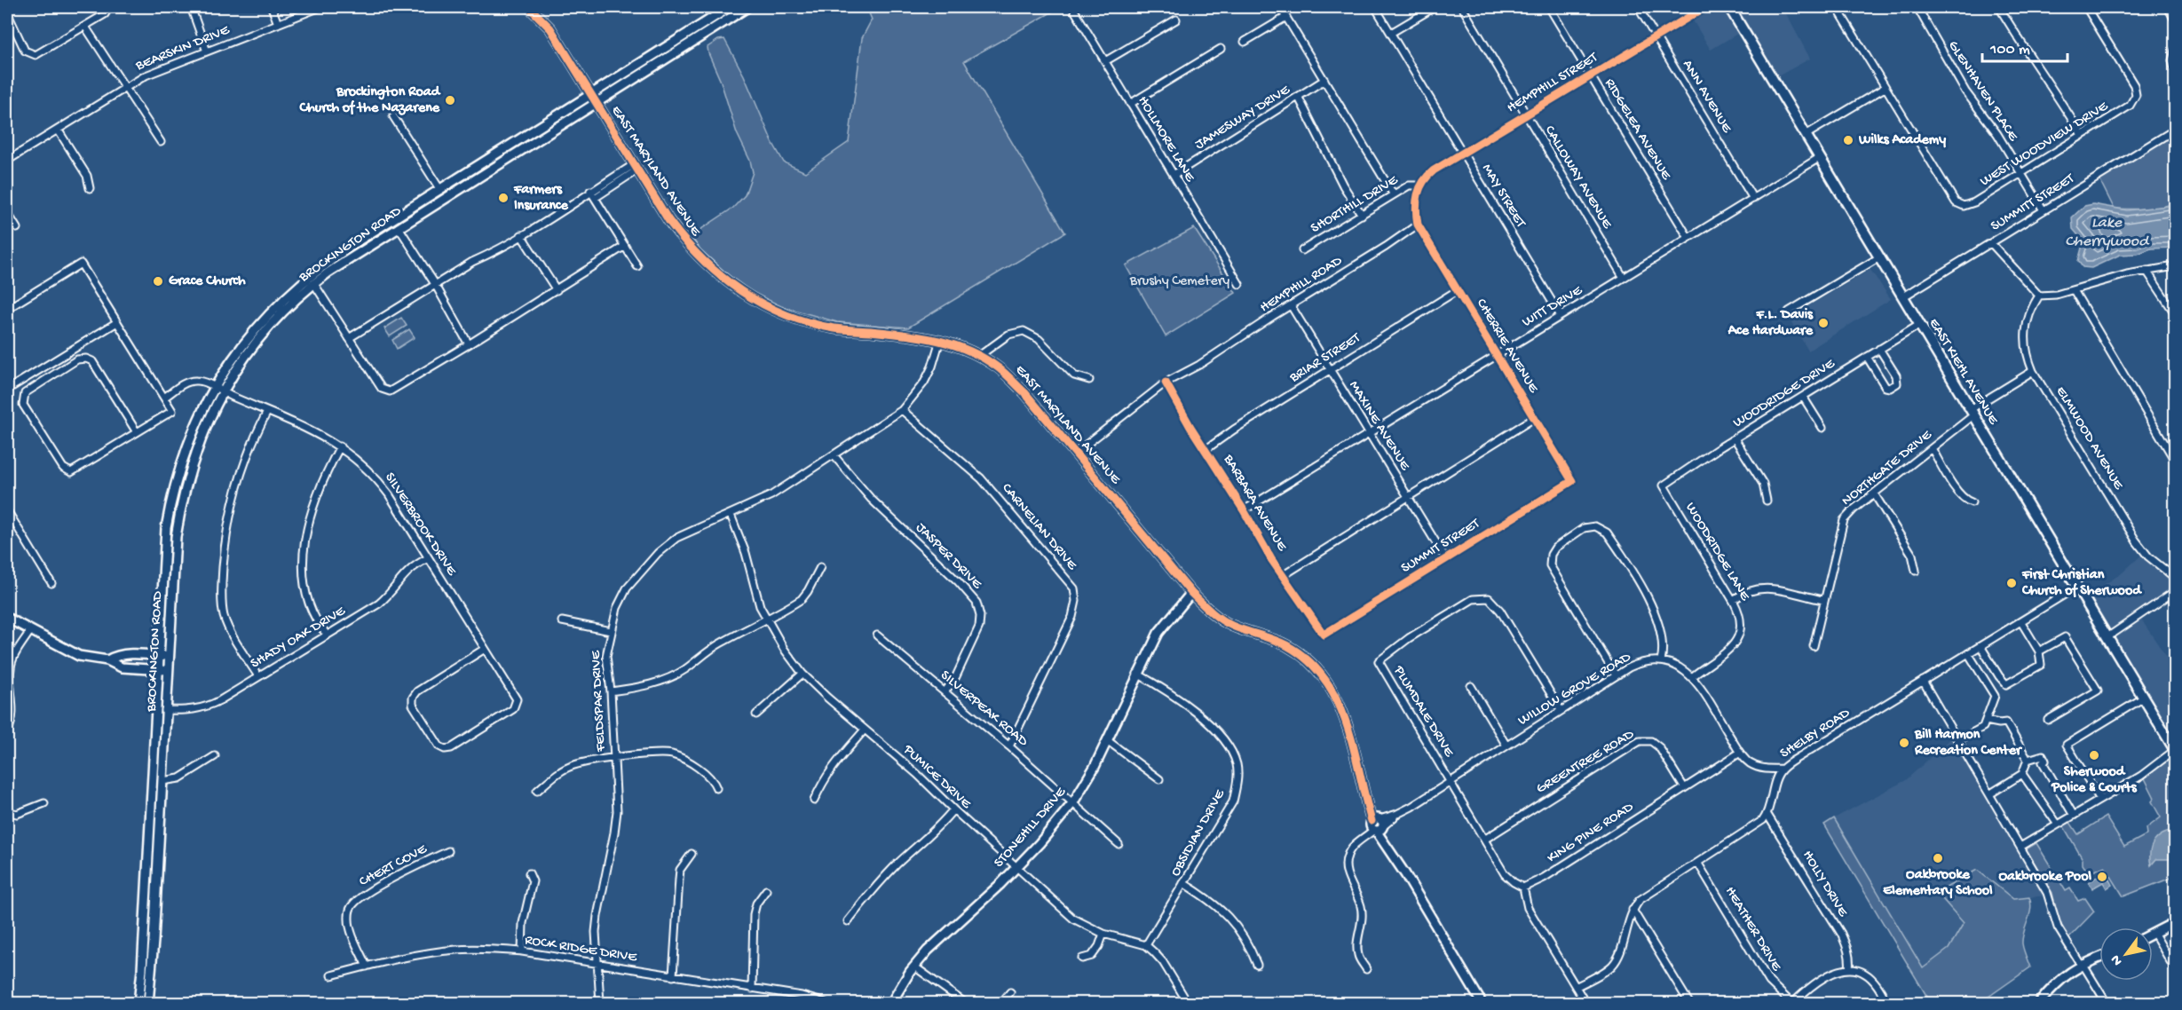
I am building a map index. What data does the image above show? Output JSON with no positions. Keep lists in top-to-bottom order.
{
  "streets": {
    "main road": [
      "EAST MARYLAND AVENUE",
      "BROCKINGTON ROAD",
      "EAST KIEHL AVENUE",
      "STONEHILL DRIVE"
    ],
    "street": [
      "BEARSKIN DRIVE",
      "HEMPHILL STREET",
      "GLENHAVEN PLACE",
      "ANN AVENUE",
      "JAMESWAY DRIVE",
      "RIDGELEA AVENUE",
      "HOLLMORE LANE",
      "WEST WOODVIEW DRIVE",
      "CALLOWAY AVENUE",
      "MAY STREET",
      "SUMMITT STREET",
      "SHORTHILL DRIVE",
      "HEMPHILL ROAD",
      "WITT DRIVE",
      "CHERRIE AVENUE",
      "BRIAR STREET",
      "WOODRIDGE DRIVE",
      "MAXINE AVENUE",
      "ELMWOOD AVENUE",
      "NORTHGATE DRIVE",
      "BARBARA AVENUE",
      "SILVERBROOK DRIVE",
      "CARNELIAN DRIVE",
      "SUMMIT STREET",
      "WOODRIDGE LANE",
      "JASPER DRIVE",
      "SHADY OAK DRIVE",
      "WILLOW GROVE ROAD",
      "FELDSPAR DRIVE",
      "SILVERPEAK ROAD",
      "PLUMDALE DRIVE",
      "SHELBY ROAD",
      "GREENTREE ROAD",
      "PUMICE DRIVE",
      "OBSIDIAN DRIVE",
      "KING PINE ROAD",
      "CHERT COVE",
      "HOLLY DRIVE",
      "HEATHER DRIVE",
      "ROCK RIDGE DRIVE"
    ]
  },
  "crossings": [
    ["HEMPHILL STREET", "ANN AVENUE"],
    ["HEMPHILL STREET", "RIDGELEA AVENUE"],
    ["HEMPHILL STREET", "CALLOWAY AVENUE"],
    ["HEMPHILL STREET", "MAY STREET"],
    ["HEMPHILL STREET", "SHORTHILL DRIVE"],
    ["GLENHAVEN PLACE", "WEST WOODVIEW DRIVE"],
    ["GLENHAVEN PLACE", "SUMMITT STREET"],
    ["ANN AVENUE", "WITT DRIVE"],
    ["JAMESWAY DRIVE", "HOLLMORE LANE"],
    ["RIDGELEA AVENUE", "WITT DRIVE"],
    ["EAST MARYLAND AVENUE", "BROCKINGTON ROAD"],
    ["EAST MARYLAND AVENUE", "HEMPHILL ROAD"],
    ["EAST MARYLAND AVENUE", "WILLOW GROVE ROAD"],
    ["EAST MARYLAND AVENUE", "FELDSPAR DRIVE"],
    ["EAST MARYLAND AVENUE", "STONEHILL DRIVE"],
    ["CALLOWAY AVENUE", "WITT DRIVE"],
    ["MAY STREET", "WITT DRIVE"],
    ["SUMMITT STREET", "EAST KIEHL AVENUE"],
    ["BROCKINGTON ROAD", "SILVERBROOK DRIVE"],
    ["BROCKINGTON ROAD", "SHADY OAK DRIVE"],
    ["HEMPHILL ROAD", "CHERRIE AVENUE"],
    ["HEMPHILL ROAD", "MAXINE AVENUE"],
    ["HEMPHILL ROAD", "BARBARA AVENUE"],
    ["WITT DRIVE", "CHERRIE AVENUE"],
    ["WITT DRIVE", "EAST KIEHL AVENUE"],
    ["WITT DRIVE", "MAXINE AVENUE"],
    ["WITT DRIVE", "BARBARA AVENUE"],
    ["CHERRIE AVENUE", "BRIAR STREET"],
    ["CHERRIE AVENUE", "SUMMIT STREET"],
    ["BRIAR STREET", "MAXINE AVENUE"],
    ["BRIAR STREET", "BARBARA AVENUE"],
    ["EAST KIEHL AVENUE", "WOODRIDGE DRIVE"],
    ["EAST KIEHL AVENUE", "NORTHGATE DRIVE"],
    ["EAST KIEHL AVENUE", "SHELBY ROAD"],
    ["WOODRIDGE DRIVE", "WOODRIDGE LANE"],
    ["MAXINE AVENUE", "SUMMIT STREET"],
    ["ELMWOOD AVENUE", "NORTHGATE DRIVE"],
    ["BARBARA AVENUE", "SUMMIT STREET"],
    ["SILVERBROOK DRIVE", "SHADY OAK DRIVE"],
    ["CARNELIAN DRIVE", "FELDSPAR DRIVE"],
    ["CARNELIAN DRIVE", "SILVERPEAK ROAD"],
    ["JASPER DRIVE", "FELDSPAR DRIVE"],
    ["JASPER DRIVE", "SILVERPEAK ROAD"],
    ["WILLOW GROVE ROAD", "PLUMDALE DRIVE"],
    ["FELDSPAR DRIVE", "PUMICE DRIVE"],
    ["FELDSPAR DRIVE", "ROCK RIDGE DRIVE"],
    ["SILVERPEAK ROAD", "STONEHILL DRIVE"],
    ["SHELBY ROAD", "HOLLY DRIVE"],
    ["GREENTREE ROAD", "KING PINE ROAD"],
    ["PUMICE DRIVE", "STONEHILL DRIVE"],
    ["PUMICE DRIVE", "OBSIDIAN DRIVE"],
    ["STONEHILL DRIVE", "OBSIDIAN DRIVE"],
    ["CHERT COVE", "ROCK RIDGE DRIVE"]
  ],
  "water": ["Lake Cherrywood"],
  "parks": ["Brushy Cemetery"],
  "places": [
    "Brockington Road Church of the Nazarene",
    "Wilks Academy",
    "Farmers Insurance",
    "Grace Church",
    "F.L. Davis Ace Hardware",
    "First Christian Church of Sherwood",
    "Bill Harmon Recreation Center",
    "Sherwood Police & Courts",
    "Oakbrooke Elementary School",
    "Oakbrooke Pool"
  ],
  "scale_bar": "100 m",
  "north": "bottom left"
}
